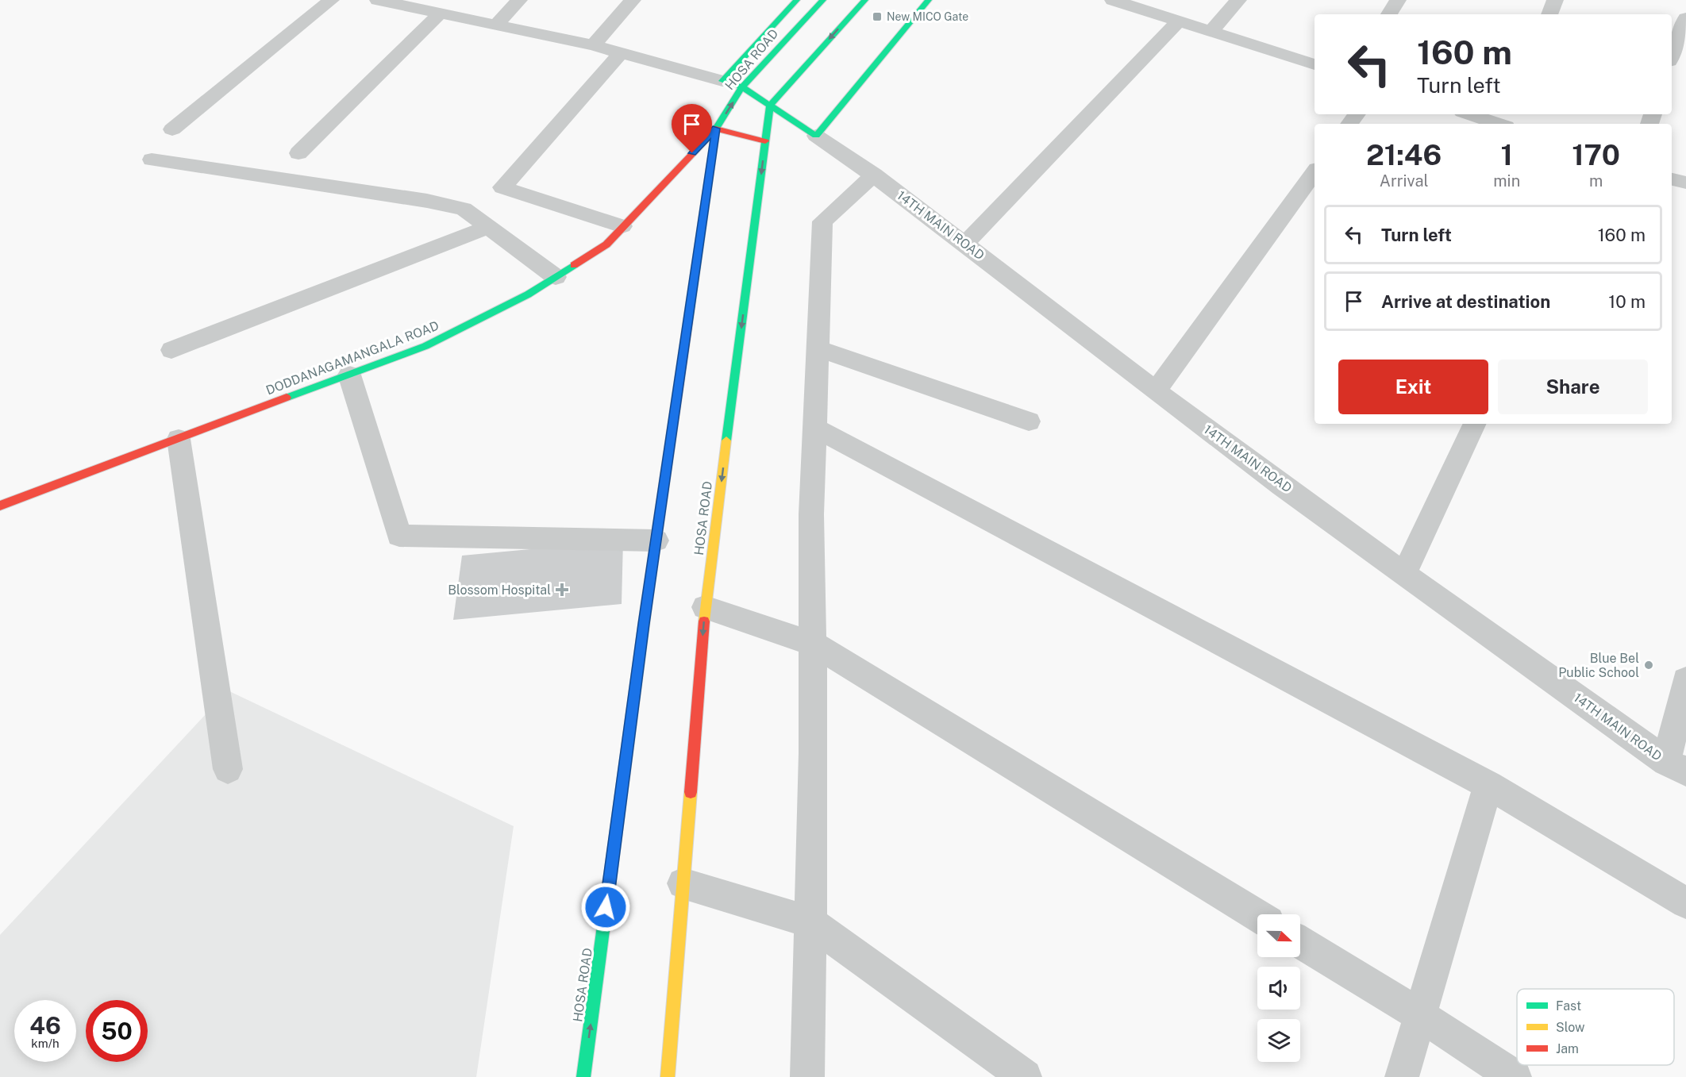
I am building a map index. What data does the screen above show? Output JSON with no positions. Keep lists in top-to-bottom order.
{
  "streets": {
    "main road": ["HOSA ROAD", "DODDANAGAMANGALA ROAD"],
    "street": ["14TH MAIN ROAD"]
  },
  "crossings": [
    ["HOSA ROAD", "DODDANAGAMANGALA ROAD"]
  ],
  "places": {
    "transit": ["New MICO Gate"],
    "health": ["Blossom Hospital"],
    "other": ["Blue Bel Public School"]
  },
  "legend": ["Fast", "Slow", "Jam"],
  "north": "right",
  "page": {
    "turn": ["160 m", "Turn left"],
    "eta": [
      "21:46",
      "Arrival",
      "1",
      "min",
      "170",
      "m"
    ],
    "list": [
      {
        "name": "Turn left",
        "value": "160 m"
      },
      {
        "name": "Arrive at destination",
        "value": "10 m"
      }
    ],
    "buttons": ["Exit", "Share"],
    "speed": "46 km/h",
    "limit": "50"
  }
}
